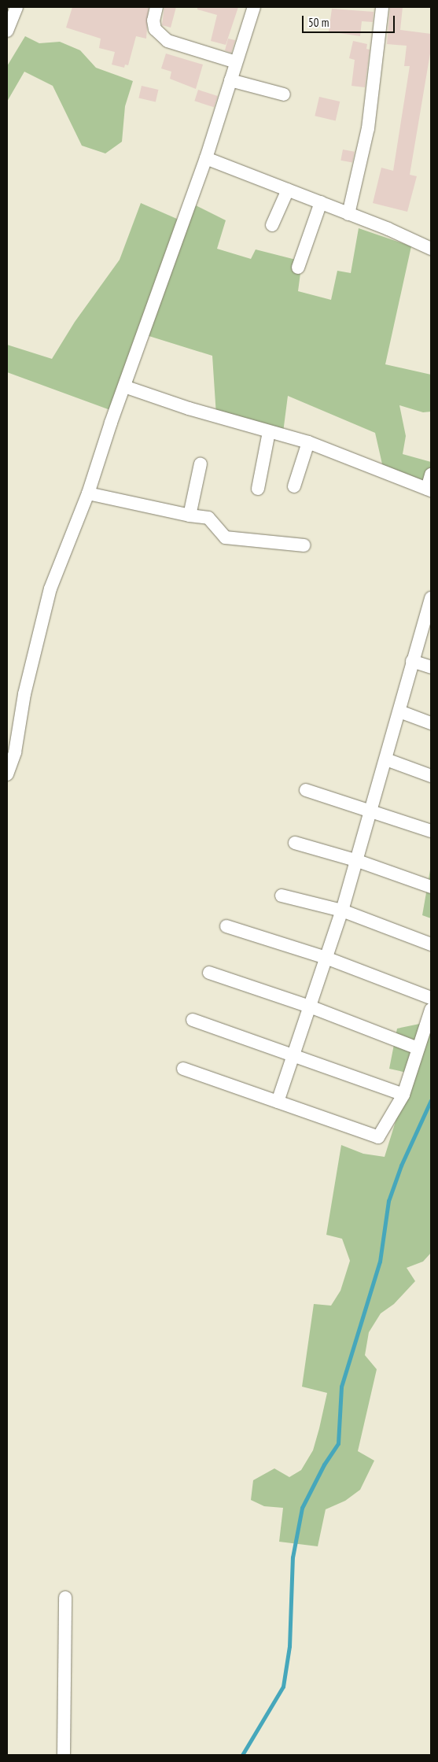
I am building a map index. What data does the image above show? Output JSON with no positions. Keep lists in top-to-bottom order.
{
  "scale_bar": "50 m"
}
